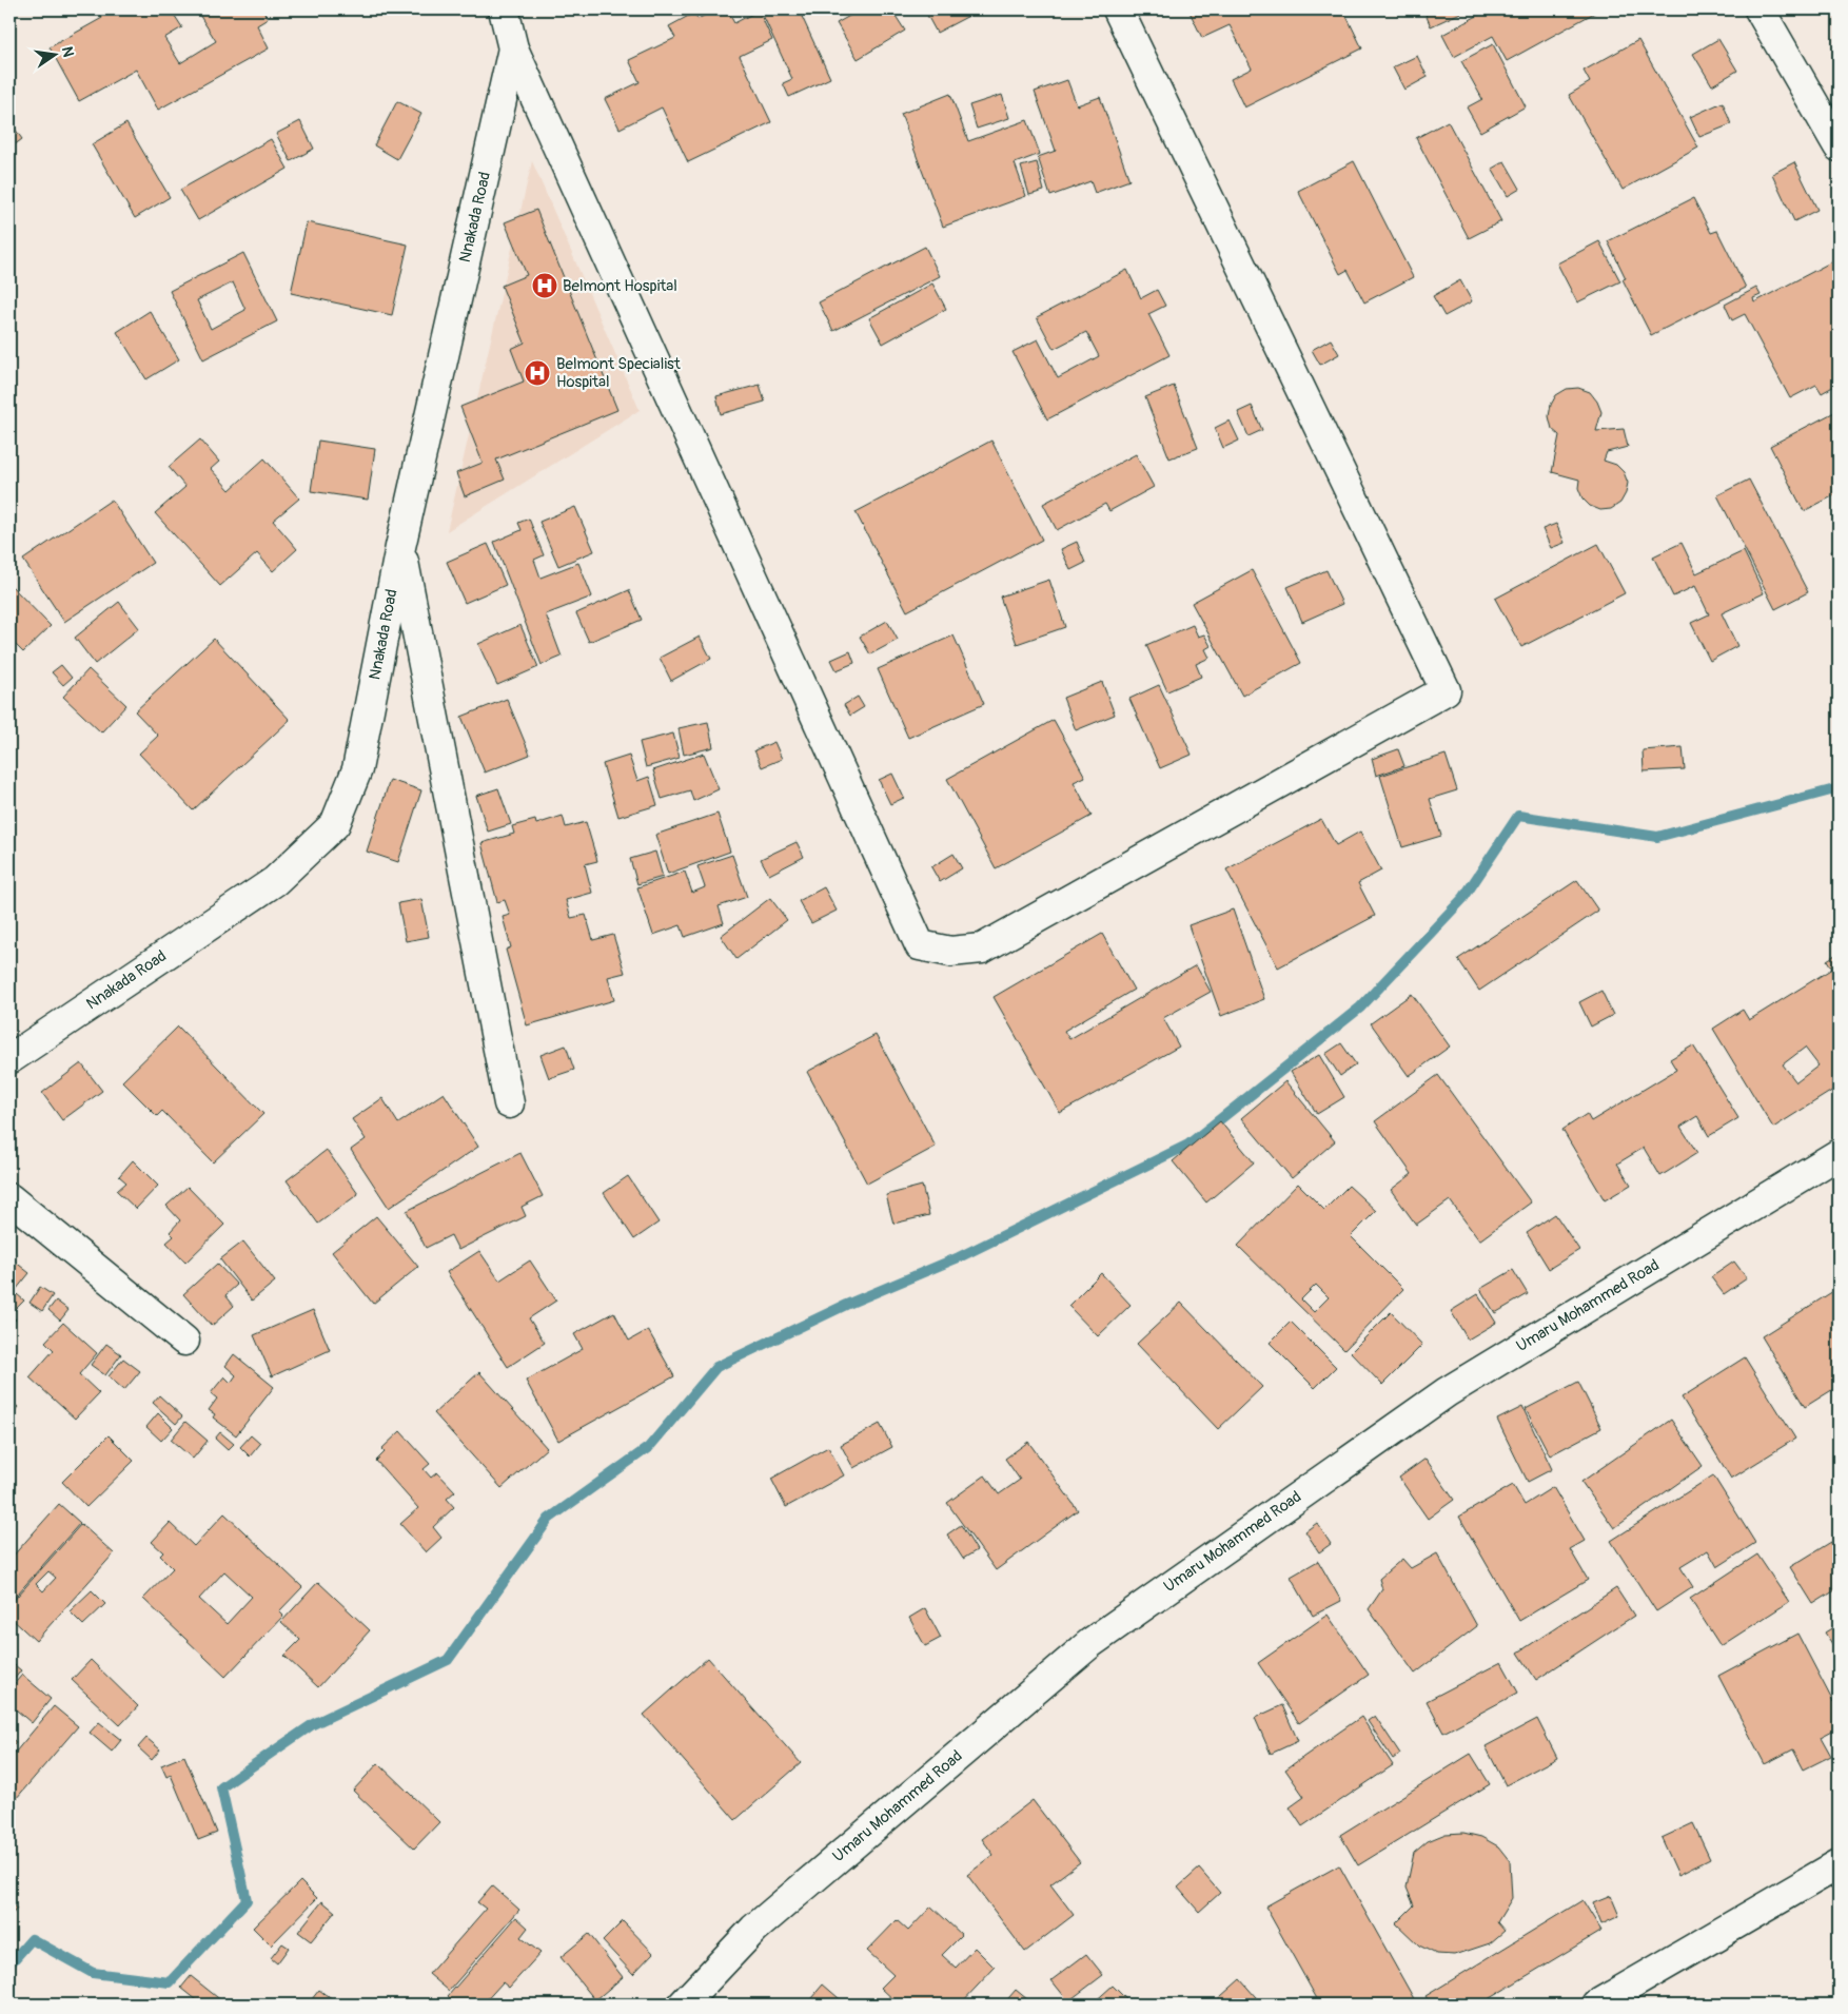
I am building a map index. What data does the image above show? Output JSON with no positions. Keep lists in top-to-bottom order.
{
  "streets": {
    "street": ["Nnakada Road", "Umaru Mohammed Road"]
  },
  "places": {
    "hospital": ["Belmont Hospital", "Belmont Specialist Hospital"]
  },
  "north": "right"
}
